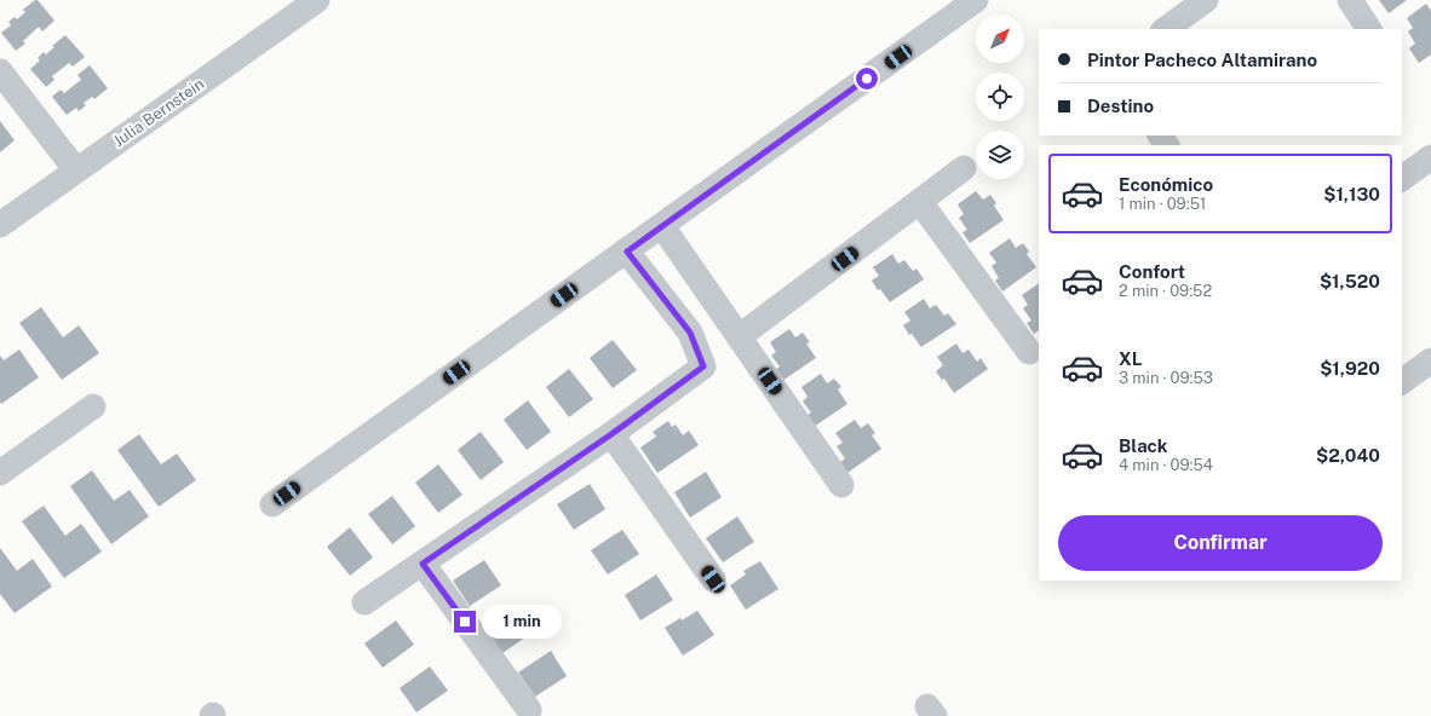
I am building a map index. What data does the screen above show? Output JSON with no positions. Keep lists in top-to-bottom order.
{
  "streets": {
    "street": ["Julia Bernstein"]
  },
  "north": "top right",
  "page": {
    "banner": ["Pintor Pacheco Altamirano", "Destino"],
    "list": [
      {
        "name": "Económico",
        "note": "1 min · 09:51",
        "value": "$1,130"
      },
      {
        "name": "Confort",
        "note": "2 min · 09:52",
        "value": "$1,520"
      },
      {
        "name": "XL",
        "note": "3 min · 09:53",
        "value": "$1,920"
      },
      {
        "name": "Black",
        "note": "4 min · 09:54",
        "value": "$2,040"
      }
    ],
    "buttons": "Confirmar",
    "bubble": "1 min"
  }
}
